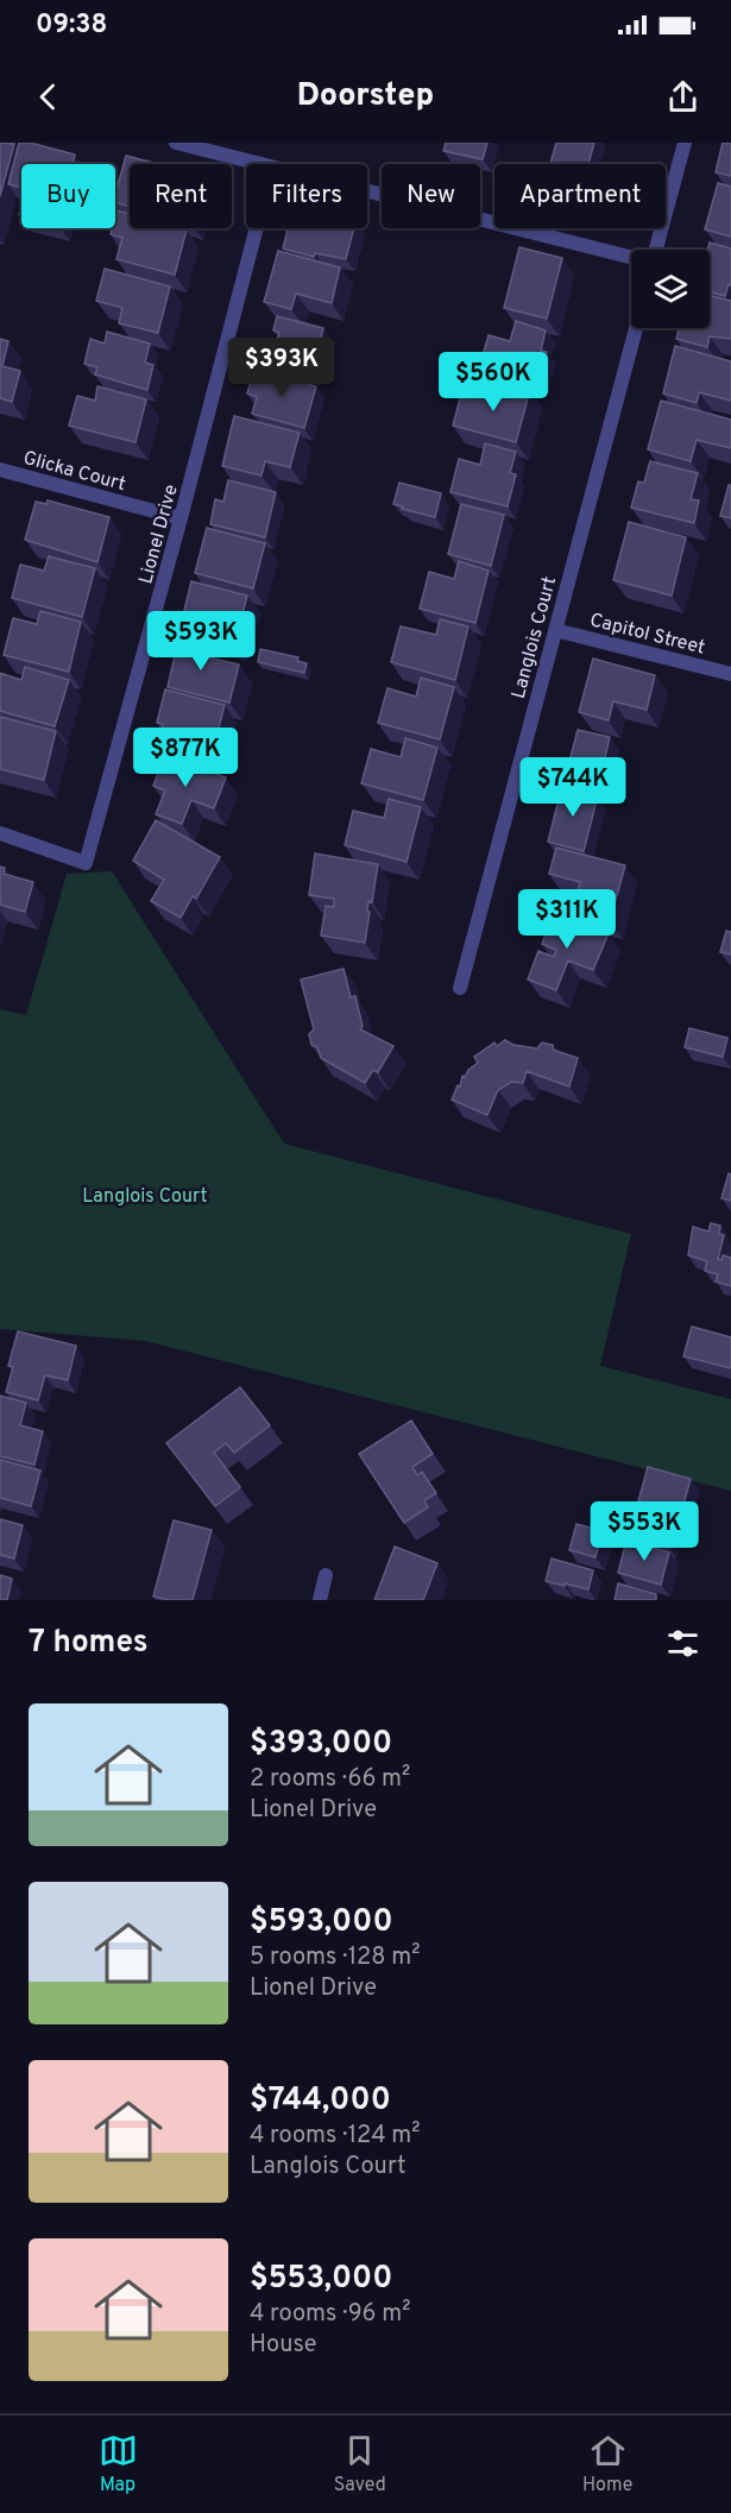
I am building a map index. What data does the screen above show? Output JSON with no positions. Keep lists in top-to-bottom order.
{
  "streets": {
    "street": [
      "Glicka Court",
      "Lionel Drive",
      "Capitol Street",
      "Langlois Court"
    ]
  },
  "crossings": [
    ["Glicka Court", "Lionel Drive"],
    ["Capitol Street", "Langlois Court"]
  ],
  "parks": ["Langlois Court"],
  "page": {
    "status": "09:38",
    "header": "Doorstep",
    "chip": [
      "Buy",
      "Rent",
      "Filters",
      "New",
      "Apartment"
    ],
    "price": [
      "$393K",
      "$560K",
      "$593K",
      "$877K",
      "$744K",
      "$311K",
      "$553K"
    ],
    "heading": "7 homes",
    "list": [
      {
        "name": "$393,000",
        "note": "2 rooms · 66 m² · Lionel Drive"
      },
      {
        "name": "$593,000",
        "note": "5 rooms · 128 m² · Lionel Drive"
      },
      {
        "name": "$744,000",
        "note": "4 rooms · 124 m² · Langlois Court"
      },
      {
        "name": "$553,000",
        "note": "4 rooms · 96 m² · House"
      }
    ],
    "tabs": ["Map", "Saved", "Home"]
  }
}
